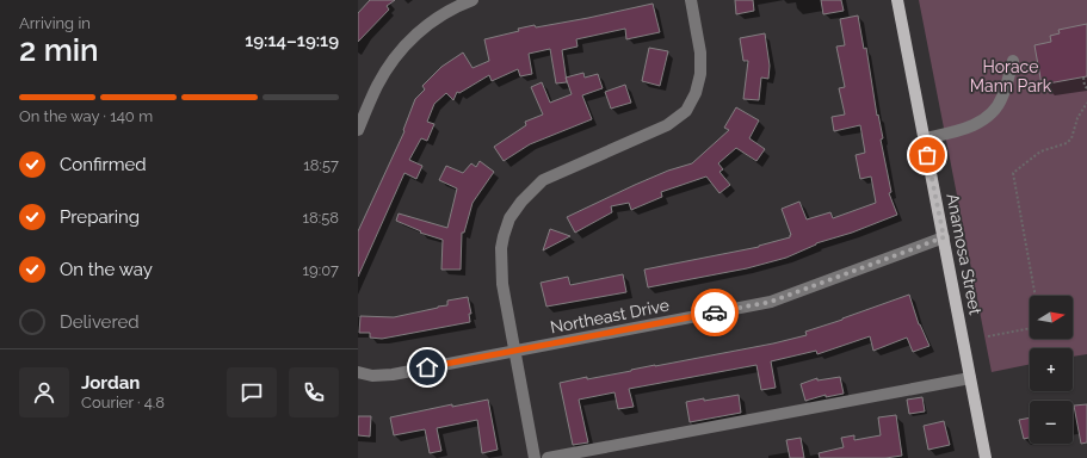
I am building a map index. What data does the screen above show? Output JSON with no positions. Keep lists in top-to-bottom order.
{
  "streets": {
    "main road": ["Anamosa Street"],
    "street": ["Northeast Drive"]
  },
  "crossings": [
    ["Anamosa Street", "Northeast Drive"]
  ],
  "parks": ["Horace Mann Park"],
  "north": "right",
  "page": {
    "heading": ["2 min", "Arriving in", "19:14–19:19"],
    "panel": ["Jordan", "Courier · 4.8"],
    "bar": "On the way · 140 m",
    "list": [
      ["Confirmed", "18:57"],
      ["Preparing", "18:58"],
      ["On the way", "19:07"],
      "Delivered"
    ],
    "map_buttons": ["+", "−"]
  }
}
